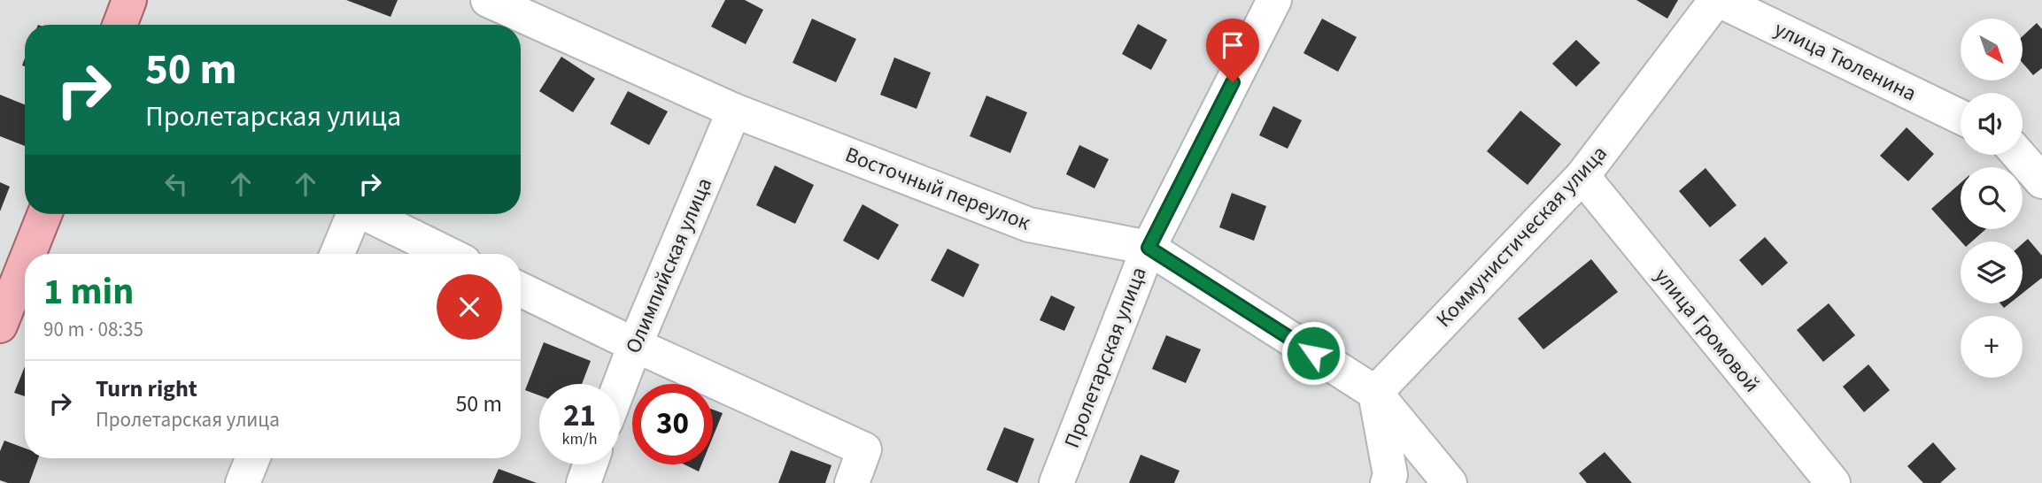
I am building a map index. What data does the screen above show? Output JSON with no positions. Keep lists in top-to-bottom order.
{
  "streets": {
    "street": [
      "улица Тюленина",
      "Восточный переулок",
      "Коммунистическая улица",
      "Олимпийская улица",
      "улица Громовой",
      "Пролетарская улица"
    ]
  },
  "crossings": [
    ["улица Тюленина", "Коммунистическая улица"],
    ["Восточный переулок", "Коммунистическая улица"],
    ["Восточный переулок", "Олимпийская улица"],
    ["Восточный переулок", "Пролетарская улица"],
    ["Коммунистическая улица", "улица Громовой"]
  ],
  "north": "bottom right",
  "page": {
    "map_buttons": "+",
    "turn": ["50 m", "Пролетарская улица"],
    "heading": ["1 min", "90 m · 08:35"],
    "list": [
      {
        "name": "Turn right",
        "note": "Пролетарская улица",
        "value": "50 m"
      }
    ],
    "speed": "21 km/h",
    "limit": "30"
  }
}
